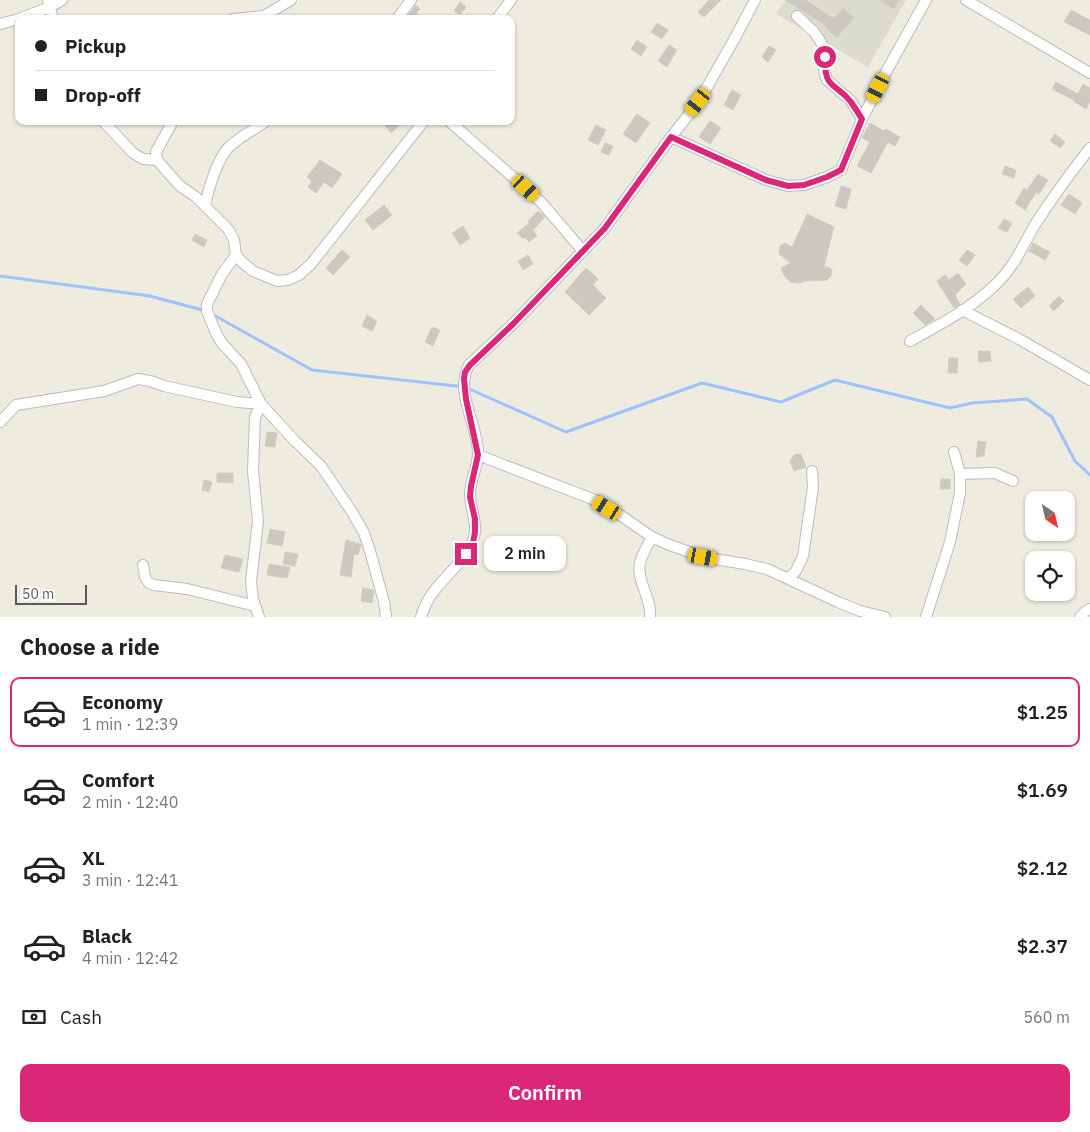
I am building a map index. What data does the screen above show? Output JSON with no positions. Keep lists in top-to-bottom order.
{
  "scale_bar": "50 m",
  "north": "bottom right",
  "page": {
    "banner": ["Pickup", "Drop-off"],
    "bubble": "2 min",
    "scale": "50 m",
    "heading": "Choose a ride",
    "list": [
      {
        "name": "Economy",
        "note": "1 min · 12:39",
        "value": "$1.25"
      },
      {
        "name": "Comfort",
        "note": "2 min · 12:40",
        "value": "$1.69"
      },
      {
        "name": "XL",
        "note": "3 min · 12:41",
        "value": "$2.12"
      },
      {
        "name": "Black",
        "note": "4 min · 12:42",
        "value": "$2.37"
      }
    ],
    "pay": ["Cash", "560 m"],
    "buttons": "Confirm"
  }
}
